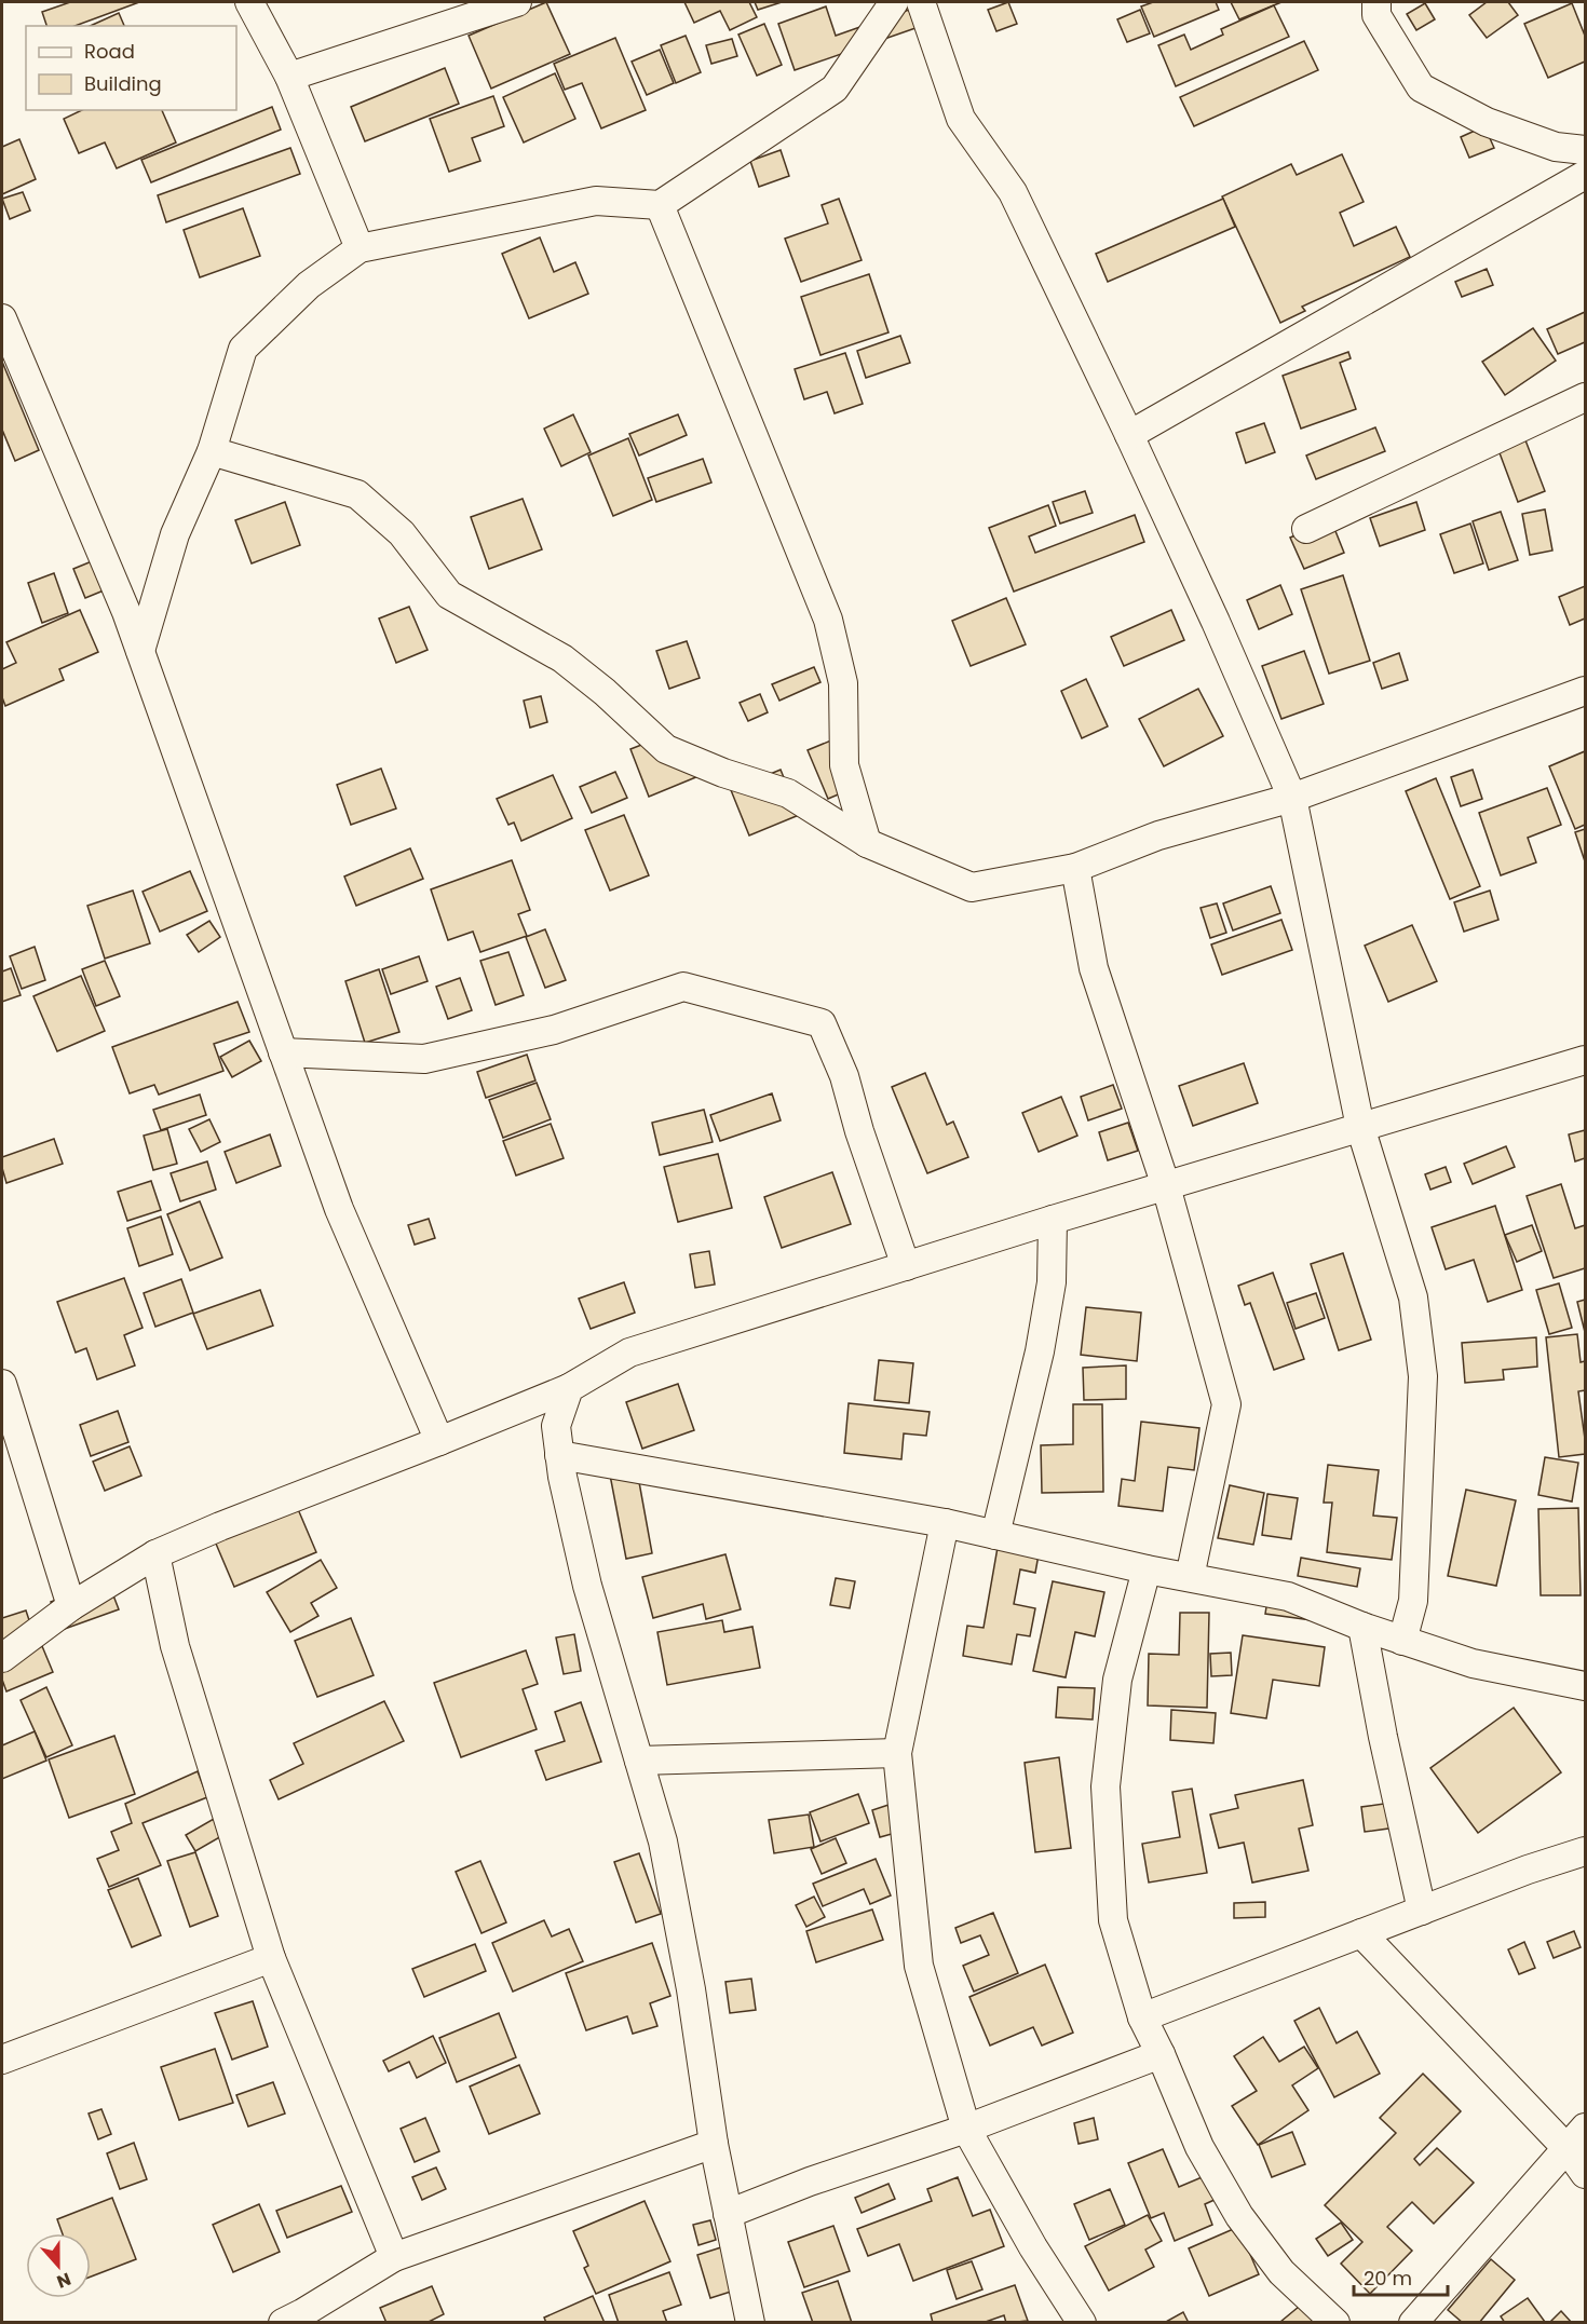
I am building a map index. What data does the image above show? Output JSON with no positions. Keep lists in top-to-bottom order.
{
  "legend": ["Road", "Building"],
  "scale_bar": "20 m",
  "north": "bottom"
}
